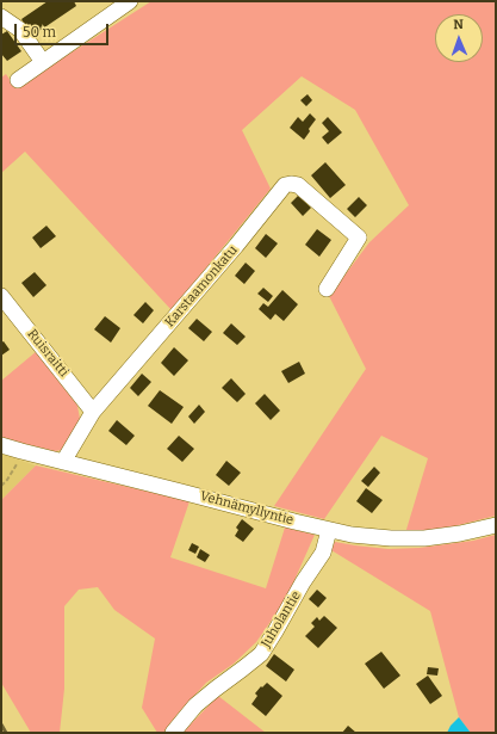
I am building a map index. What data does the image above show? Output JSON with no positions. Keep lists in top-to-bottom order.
{
  "streets": {
    "street": [
      "Karstaamonkatu",
      "Ruisraitti",
      "Vehnämyllyntie",
      "Juholantie"
    ]
  },
  "crossings": [
    ["Karstaamonkatu", "Ruisraitti"],
    ["Karstaamonkatu", "Vehnämyllyntie"],
    ["Vehnämyllyntie", "Juholantie"]
  ],
  "scale_bar": "50 m",
  "north": "top"
}
